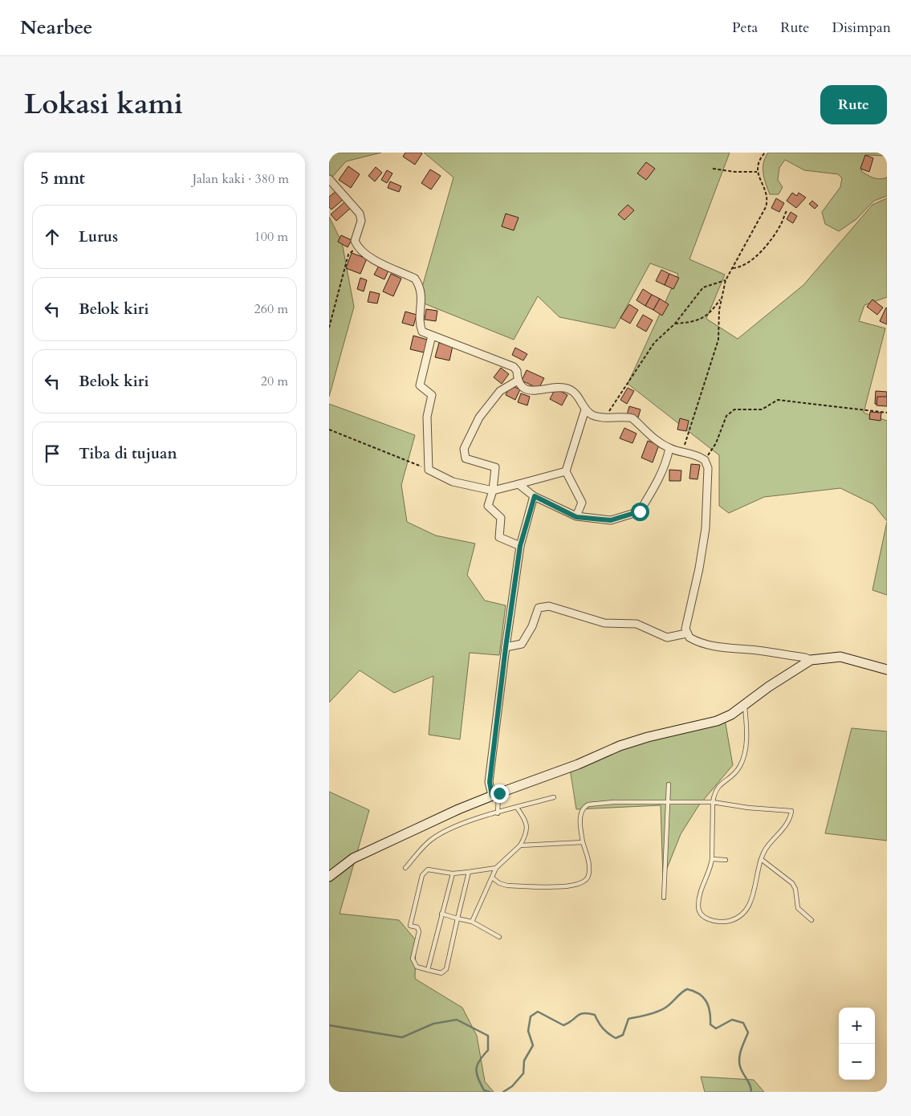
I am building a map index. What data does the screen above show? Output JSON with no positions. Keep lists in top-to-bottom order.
{
  "page": {
    "header": "Nearbee",
    "nav": ["Peta", "Rute", "Disimpan"],
    "title": "Lokasi kami",
    "buttons": "Rute",
    "heading": ["5 mnt", "Jalan kaki · 380 m"],
    "list": [
      ["Lurus", "100 m"],
      ["Belok kiri", "260 m"],
      ["Belok kiri", "20 m"],
      "Tiba di tujuan"
    ],
    "map_buttons": ["+", "−"]
  }
}
